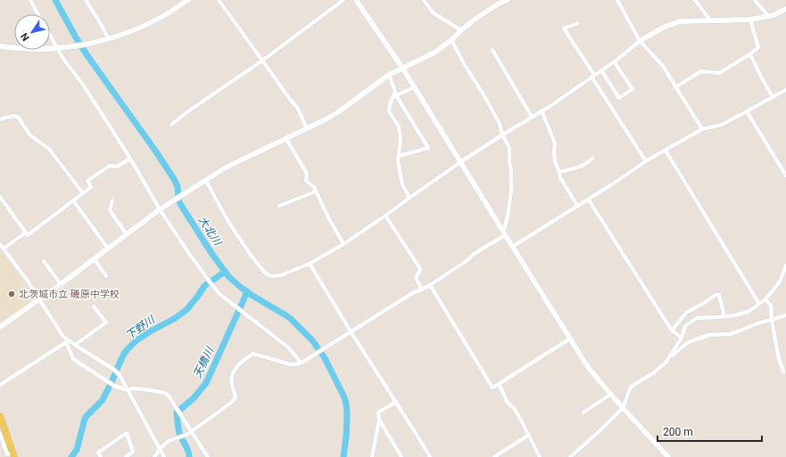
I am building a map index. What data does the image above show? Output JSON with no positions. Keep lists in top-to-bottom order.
{
  "water": ["大北川", "下野川", "天橋川"],
  "places": ["北茨城市立 磯原中学校"],
  "scale_bar": "200 m",
  "north": "bottom left"
}
